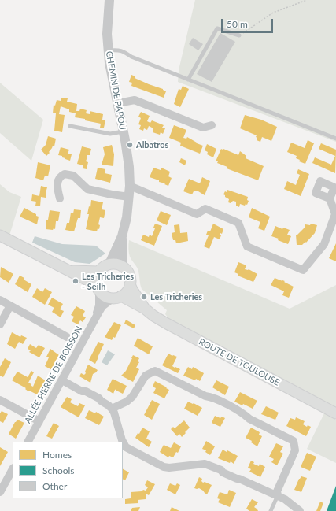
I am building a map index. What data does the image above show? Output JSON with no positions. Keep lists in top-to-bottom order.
{
  "streets": {
    "main road": ["ROUTE DE TOULOUSE"],
    "street": ["CHEMIN DE PAPOU", "ALLÉE PIERRE DE BOISSON"]
  },
  "crossings": [
    ["CHEMIN DE PAPOU", "ROUTE DE TOULOUSE"],
    ["CHEMIN DE PAPOU", "ALLÉE PIERRE DE BOISSON"],
    ["ROUTE DE TOULOUSE", "ALLÉE PIERRE DE BOISSON"]
  ],
  "places": ["Albatros", "Les Tricheries - Seilh", "Les Tricheries"],
  "legend": ["Homes", "Schools", "Other"],
  "scale_bar": "50 m"
}
